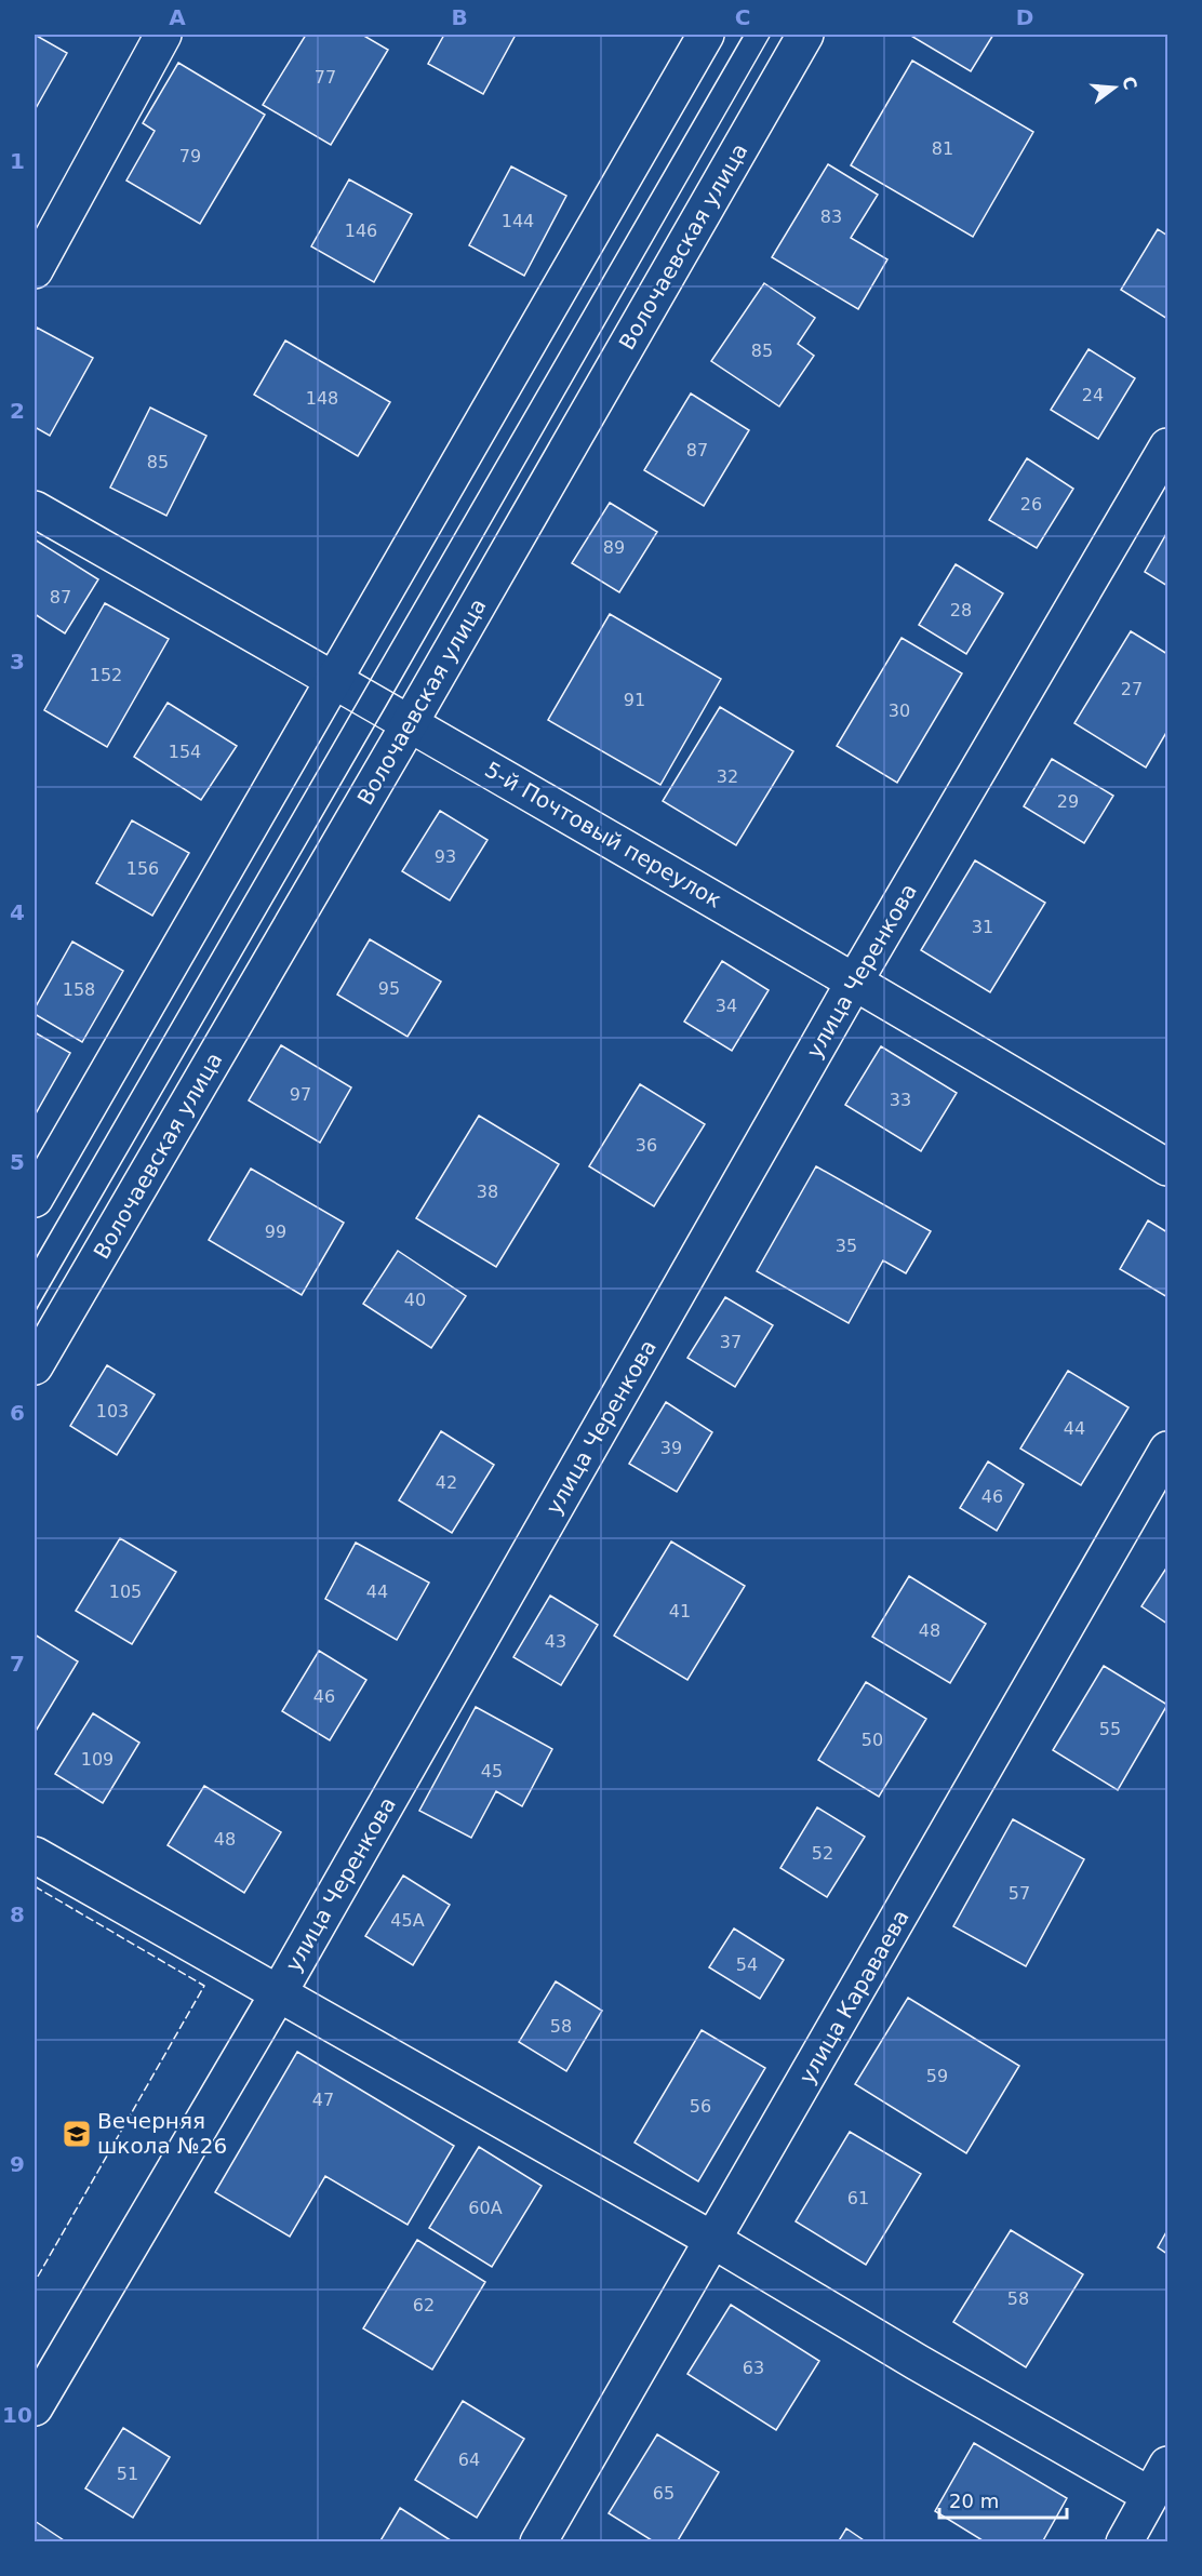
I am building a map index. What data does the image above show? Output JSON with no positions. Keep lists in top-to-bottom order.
{
  "streets": {
    "street": [
      "Волочаевская улица",
      "5-й Почтовый переулок",
      "улица Черенкова",
      "улица Караваева"
    ]
  },
  "crossings": [
    ["Волочаевская улица", "5-й Почтовый переулок"],
    ["5-й Почтовый переулок", "улица Черенкова"]
  ],
  "places": {
    "school or university": ["Вечерняя школа №26"]
  },
  "house_numbers": [
    "77",
    "81",
    "79",
    "83",
    "144",
    "146",
    "85",
    "24",
    "148",
    "87",
    "85",
    "26",
    "89",
    "87",
    "28",
    "152",
    "27",
    "91",
    "30",
    "154",
    "32",
    "29",
    "93",
    "156",
    "31",
    "95",
    "158",
    "34",
    "97",
    "33",
    "36",
    "38",
    "99",
    "35",
    "40",
    "37",
    "103",
    "44",
    "39",
    "42",
    "46",
    "105",
    "44",
    "41",
    "48",
    "43",
    "46",
    "55",
    "50",
    "109",
    "45",
    "48",
    "52",
    "57",
    "45А",
    "54",
    "58",
    "59",
    "47",
    "56",
    "61",
    "60А",
    "58",
    "62",
    "63",
    "64",
    "51",
    "65"
  ],
  "scale_bar": "20 m",
  "north": "right",
  "grid": {
    "columns": [
      "A",
      "B",
      "C",
      "D"
    ],
    "rows": [
      "1",
      "2",
      "3",
      "4",
      "5",
      "6",
      "7",
      "8",
      "9",
      "10"
    ]
  }
}
